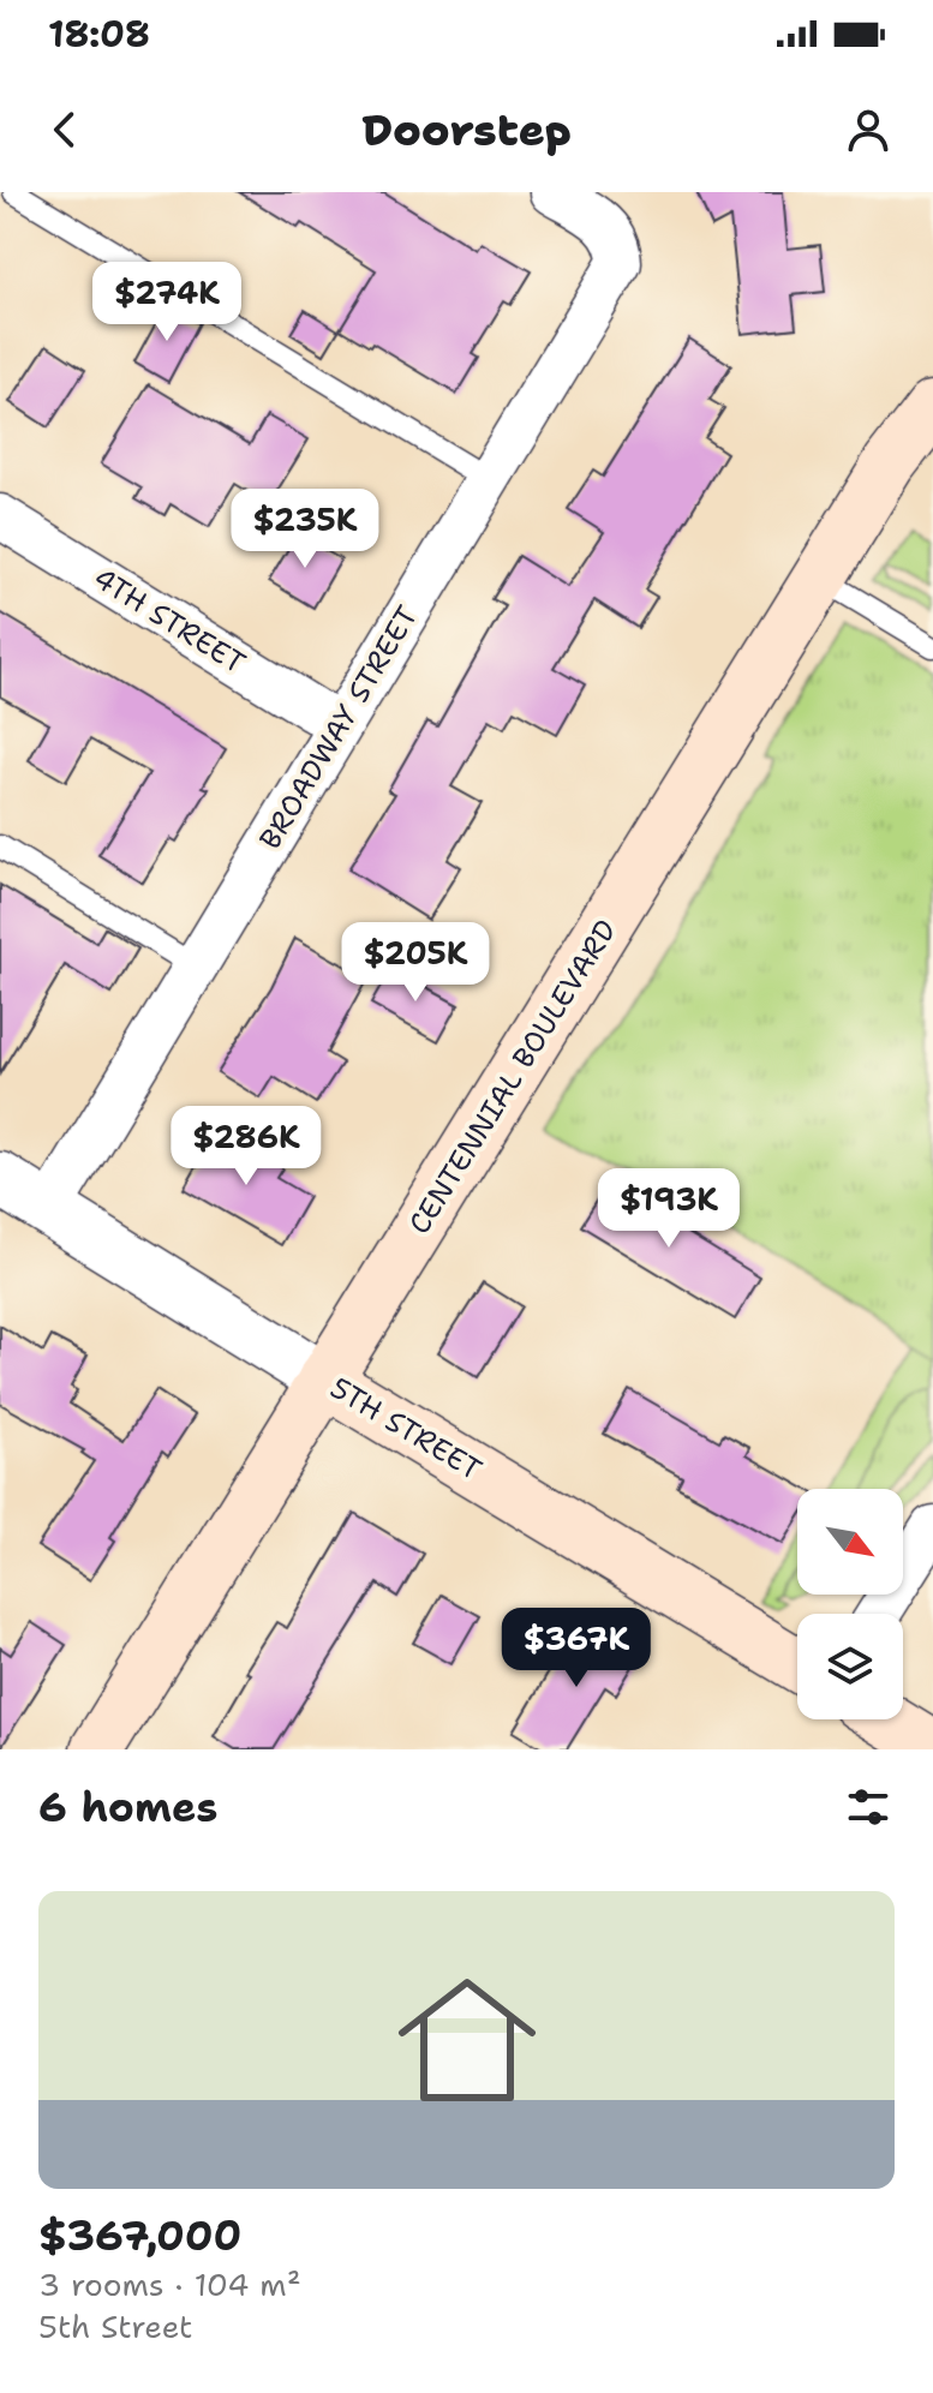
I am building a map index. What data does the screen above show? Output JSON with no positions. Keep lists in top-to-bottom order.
{
  "streets": {
    "main road": ["CENTENNIAL BOULEVARD", "5TH STREET"],
    "street": ["4TH STREET", "BROADWAY STREET"]
  },
  "crossings": [
    ["4TH STREET", "BROADWAY STREET"],
    ["BROADWAY STREET", "5TH STREET"],
    ["CENTENNIAL BOULEVARD", "5TH STREET"]
  ],
  "north": "bottom right",
  "page": {
    "status": "18:08",
    "header": "Doorstep",
    "price": [
      "$274K",
      "$235K",
      "$205K",
      "$286K",
      "$193K",
      "$367K"
    ],
    "heading": "6 homes",
    "list": [
      {
        "name": "$367,000",
        "note": "3 rooms · 104 m² · 5th Street"
      }
    ]
  }
}
